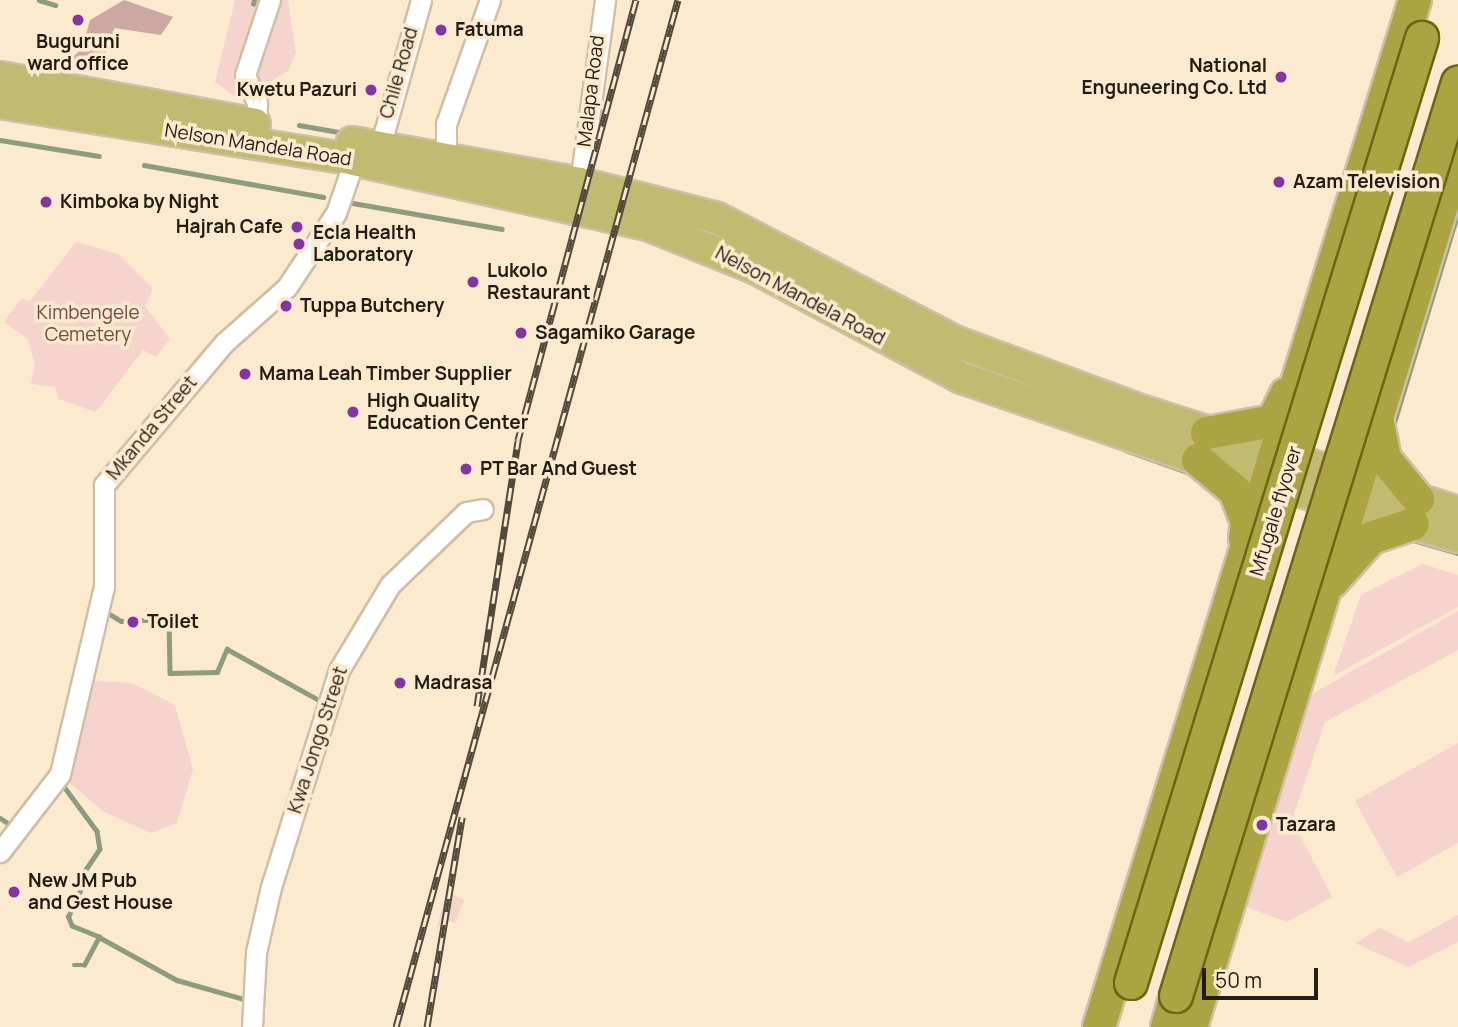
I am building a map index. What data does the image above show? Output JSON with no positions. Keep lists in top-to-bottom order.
{
  "streets": {
    "highway": ["Mfugale flyover"],
    "main road": ["Nelson Mandela Road"],
    "street": [
      "Chile Road",
      "Malapa Road",
      "Mkanda Street",
      "Kwa Jongo Street"
    ]
  },
  "crossings": [
    ["Chile Road", "Nelson Mandela Road"],
    ["Chile Road", "Mkanda Street"],
    ["Malapa Road", "Nelson Mandela Road"],
    ["Nelson Mandela Road", "Mkanda Street"]
  ],
  "parks": ["Kimbengele Cemetery"],
  "places": [
    "Buguruni ward office",
    "Fatuma",
    "National Enguneering Co. Ltd",
    "Kwetu Pazuri",
    "Azam Television",
    "Kimboka by Night",
    "Hajrah Cafe",
    "Ecla Health Laboratory",
    "Lukolo Restaurant",
    "Tuppa Butchery",
    "Sagamiko Garage",
    "Mama Leah Timber Supplier",
    "High Quality Education Center",
    "PT Bar And Guest",
    "Toilet",
    "Madrasa",
    "Tazara",
    "New JM Pub and Gest House"
  ],
  "scale_bar": "50 m"
}
